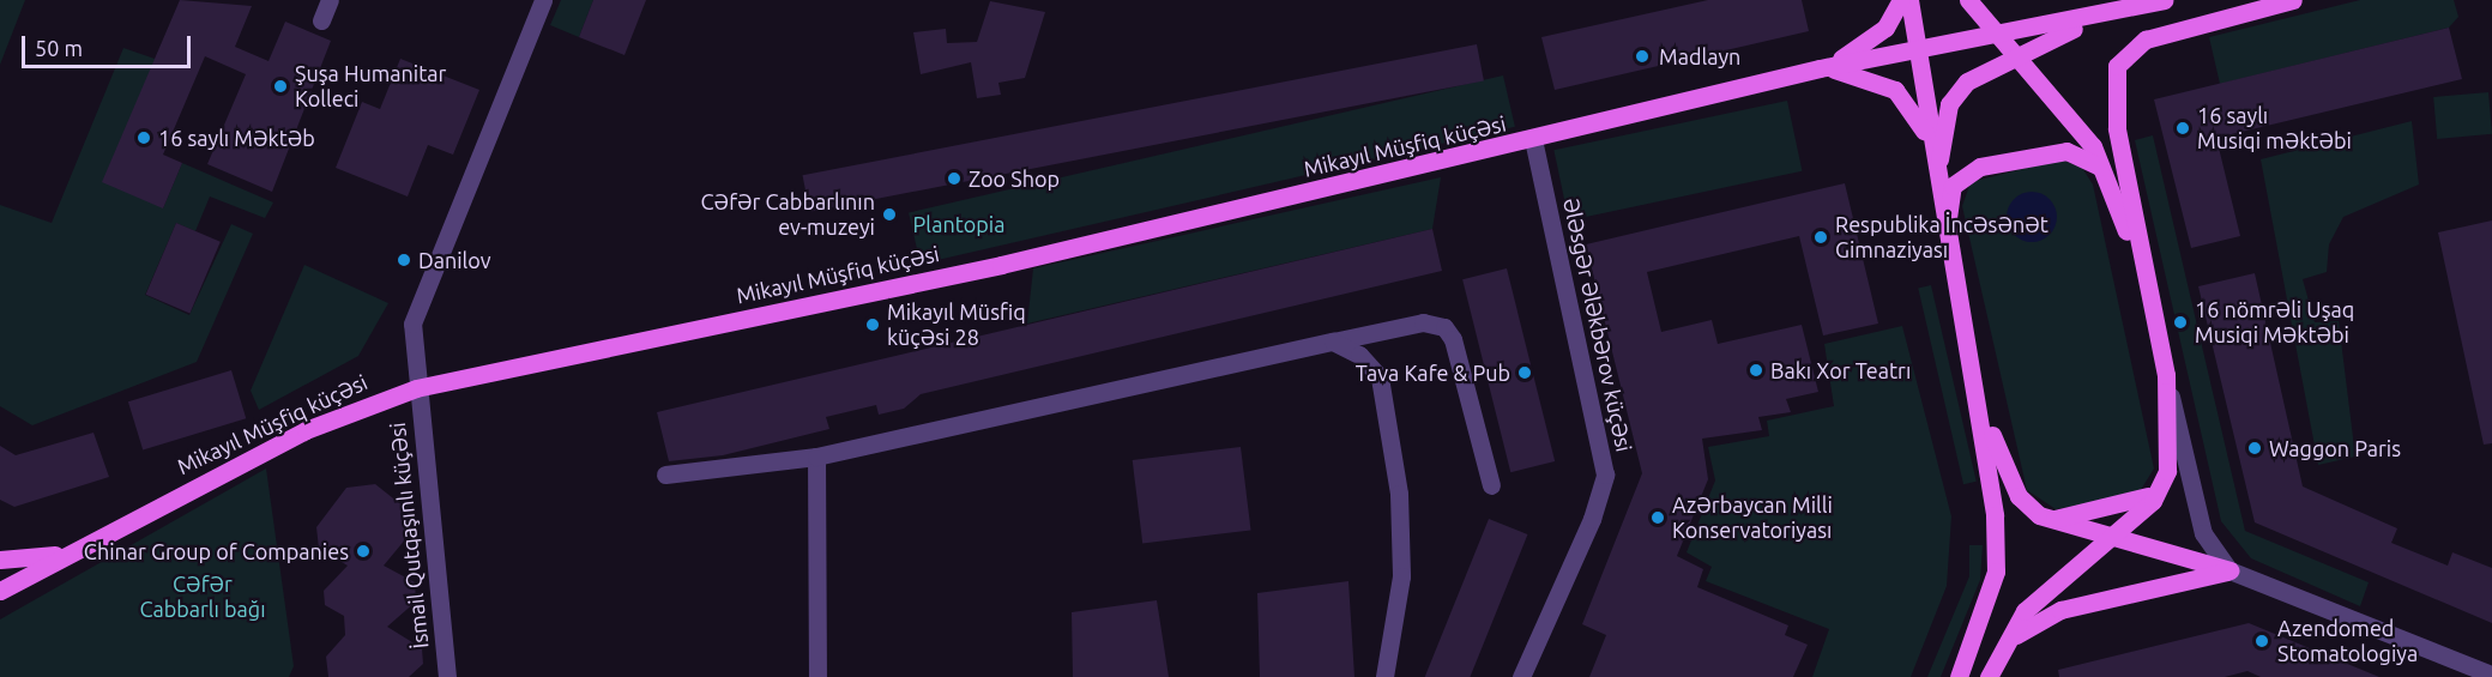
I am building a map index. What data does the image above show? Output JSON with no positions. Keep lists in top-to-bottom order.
{
  "streets": {
    "main road": ["Mikayıl Müşfiq küçəsi"],
    "street": ["Ələsgər Ələkbərov küçəsi", "İsmail Qutqaşınlı küçəsi"]
  },
  "crossings": [
    ["Mikayıl Müşfiq küçəsi", "Ələsgər Ələkbərov küçəsi"],
    ["Mikayıl Müşfiq küçəsi", "İsmail Qutqaşınlı küçəsi"]
  ],
  "parks": ["Plantopia", "Cəfər Cabbarlı bağı"],
  "places": [
    "Madlayn",
    "Şuşa Humanitar Kolleci",
    "16 saylı Musiqi məktəbi",
    "16 saylı Məktəb",
    "Zoo Shop",
    "Cəfər Cabbarlının ev-muzeyi",
    "Respublika İncəsənət Gimnaziyası",
    "Danilov",
    "16 nömrəli Uşaq Musiqi Məktəbi",
    "Mikayıl Müsfiq küçəsi 28",
    "Bakı Xor Teatrı",
    "Tava Kafe & Pub",
    "Waggon Paris",
    "Azərbaycan Milli Konservatoriyası",
    "Chinar Group of Companies",
    "Azendomed Stomatologiya"
  ],
  "scale_bar": "50 m"
}
